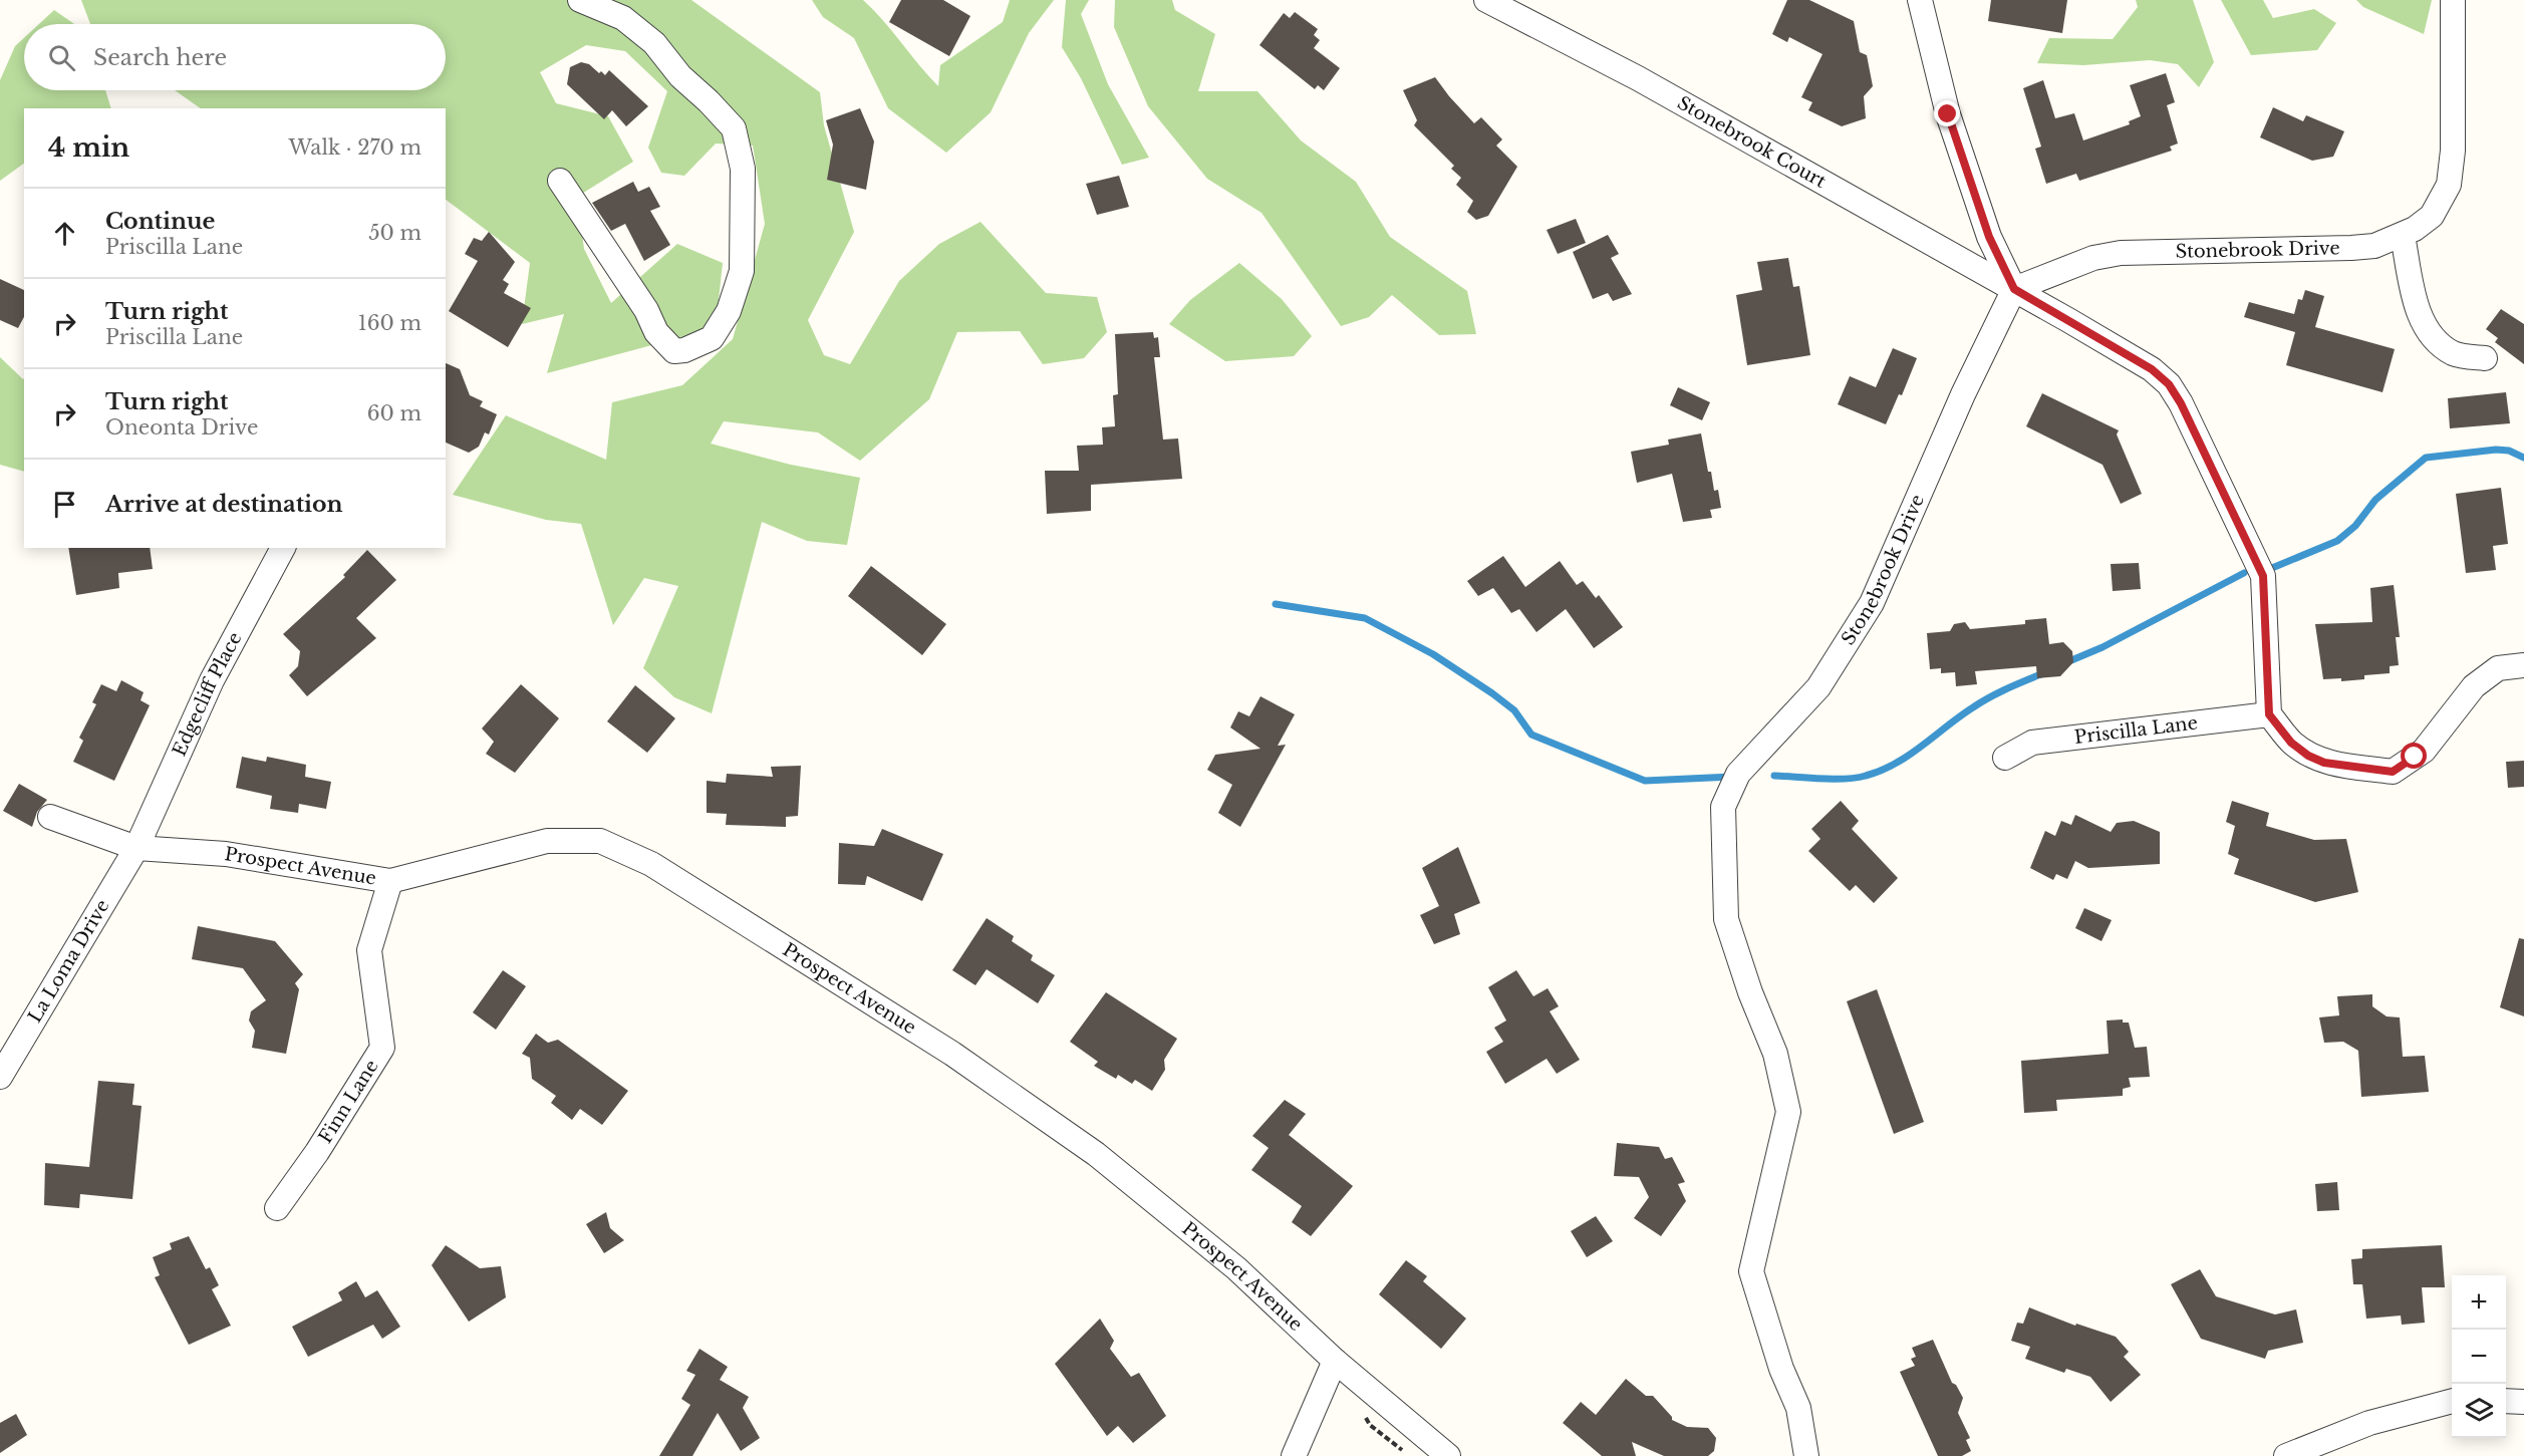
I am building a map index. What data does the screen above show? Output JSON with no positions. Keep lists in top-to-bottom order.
{
  "streets": {
    "street": [
      "Stonebrook Court",
      "Stonebrook Drive",
      "Edgecliff Place",
      "Priscilla Lane",
      "Prospect Avenue",
      "La Loma Drive",
      "Finn Lane"
    ]
  },
  "crossings": [
    ["Stonebrook Court", "Stonebrook Drive"],
    ["Edgecliff Place", "Prospect Avenue"],
    ["Edgecliff Place", "La Loma Drive"],
    ["Prospect Avenue", "La Loma Drive"],
    ["Prospect Avenue", "Finn Lane"]
  ],
  "page": {
    "search": "Search here",
    "heading": ["4 min", "Walk · 270 m"],
    "list": [
      ["Continue", "Priscilla Lane", "50 m"],
      ["Turn right", "Priscilla Lane", "160 m"],
      ["Turn right", "Oneonta Drive", "60 m"],
      "Arrive at destination"
    ],
    "map_buttons": ["+", "−"]
  }
}
